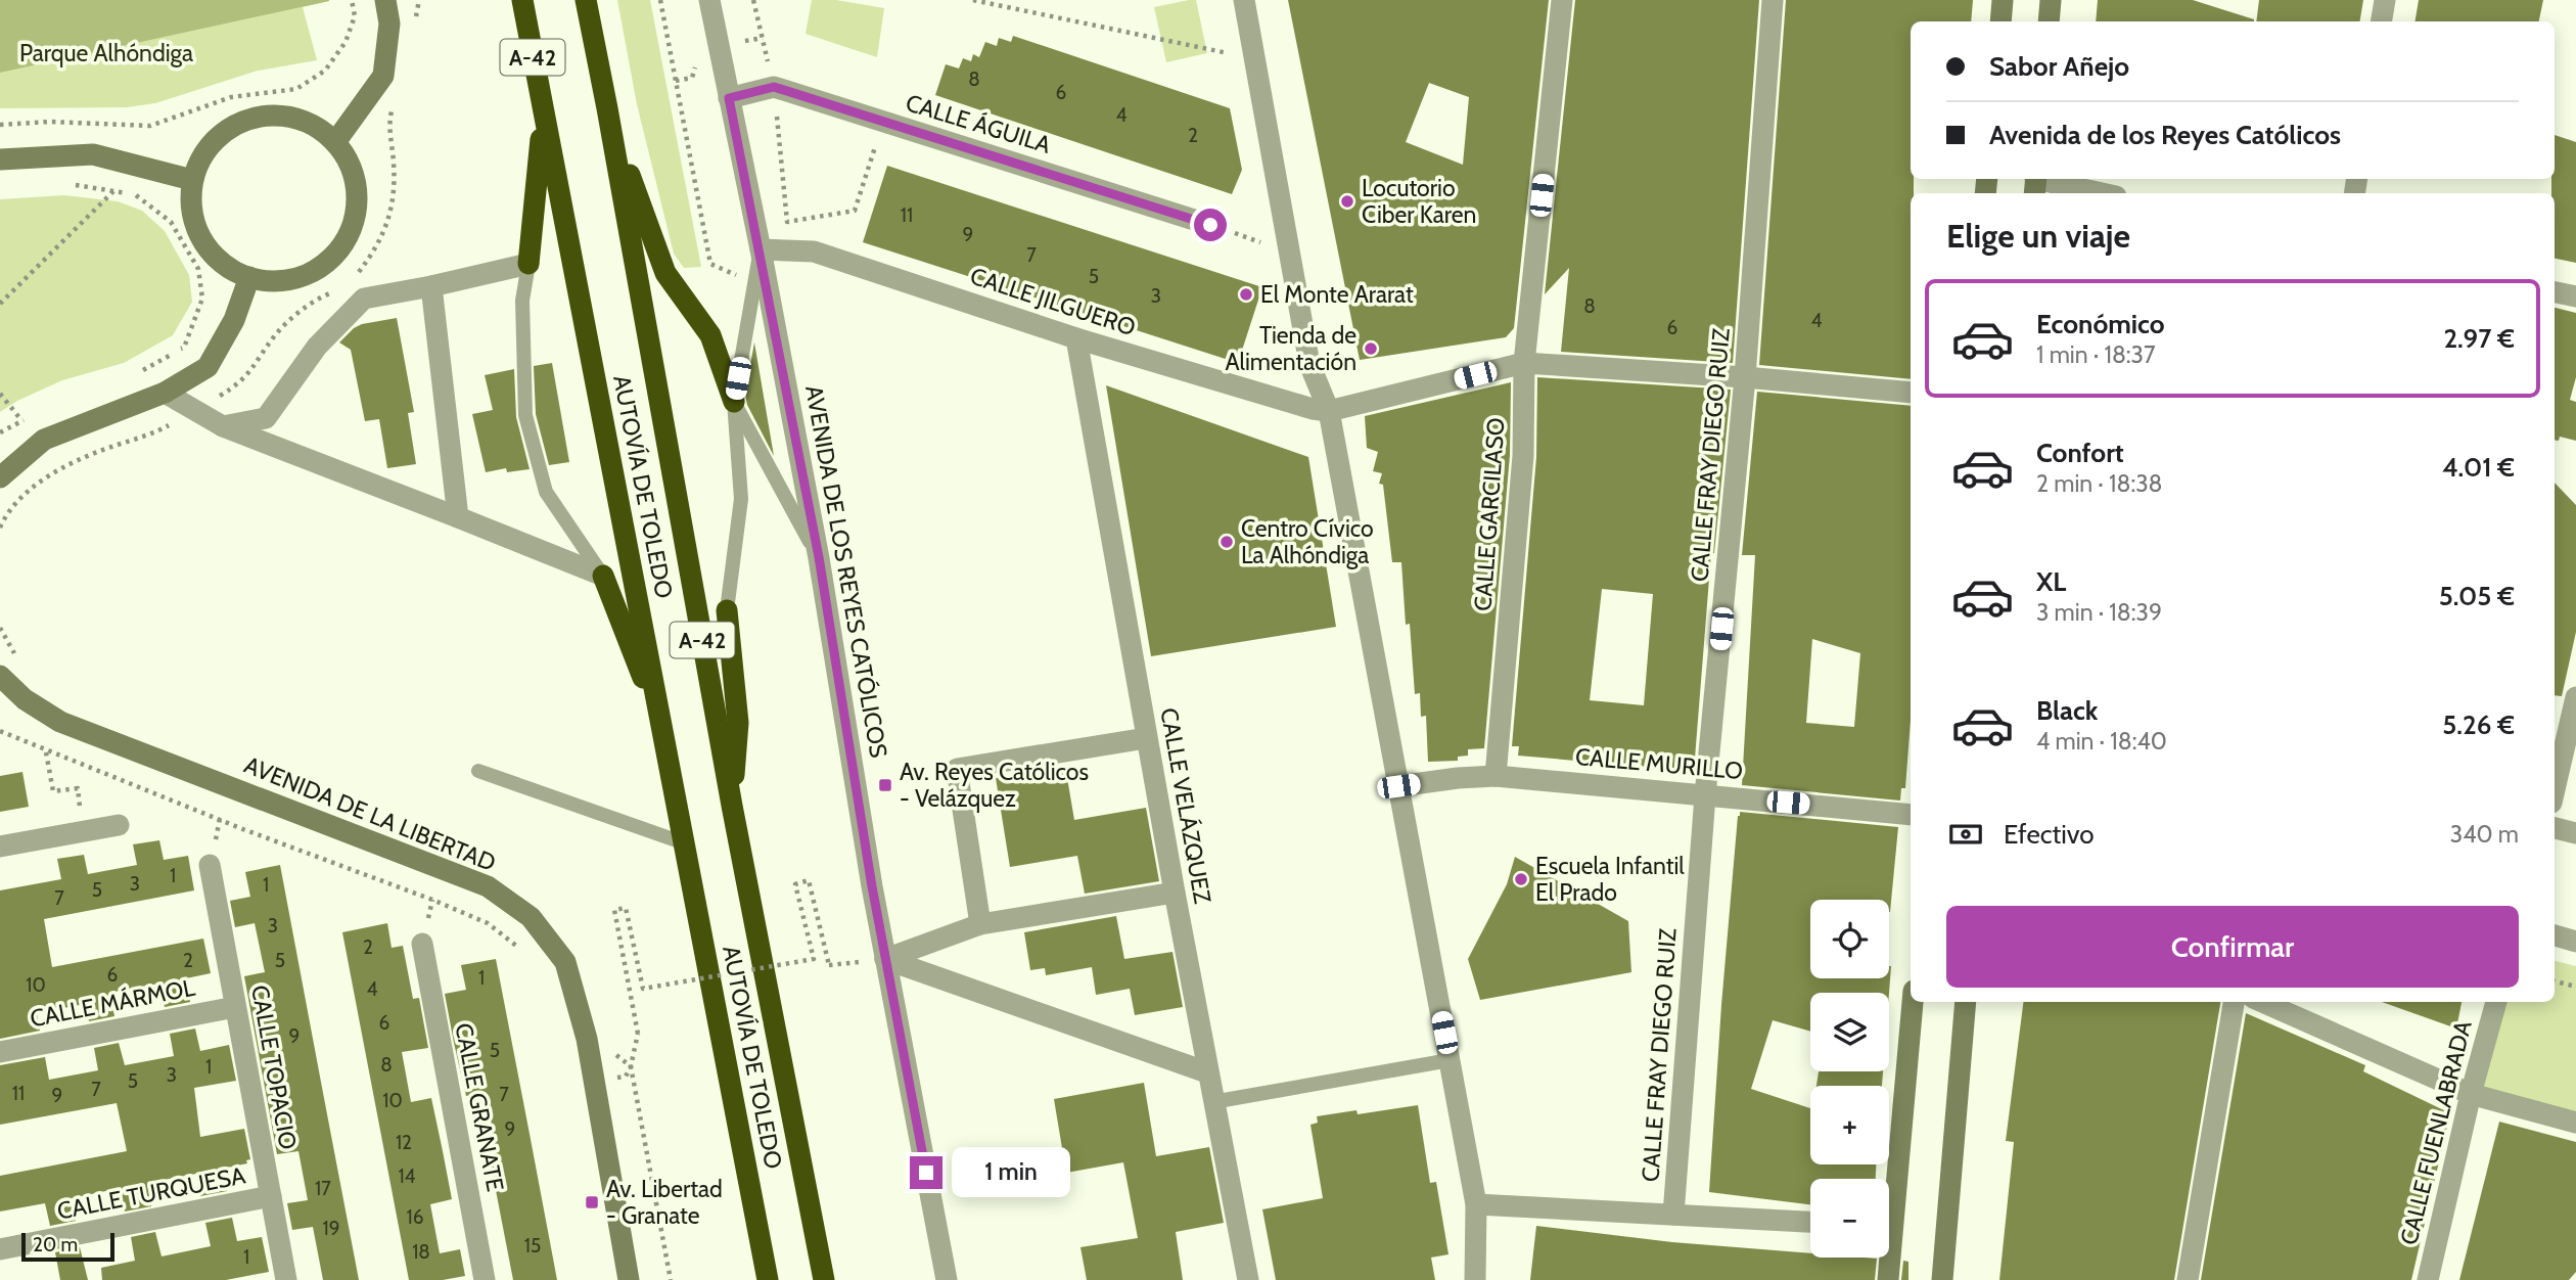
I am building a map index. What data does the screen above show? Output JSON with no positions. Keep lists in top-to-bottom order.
{
  "streets": {
    "highway": ["A-42", "AUTOVÍA DE TOLEDO"],
    "street": [
      "CALLE ÁGUILA",
      "CALLE JILGUERO",
      "CALLE FRAY DIEGO RUIZ",
      "CALLE GARCILASO",
      "AVENIDA DE LOS REYES CATÓLICOS",
      "CALLE MURILLO",
      "CALLE VELÁZQUEZ",
      "AVENIDA DE LA LIBERTAD",
      "CALLE MÁRMOL",
      "CALLE TOPACIO",
      "CALLE GRANATE",
      "CALLE FUENLABRADA",
      "CALLE TURQUESA"
    ]
  },
  "crossings": [
    ["CALLE JILGUERO", "AVENIDA DE LOS REYES CATÓLICOS"],
    ["CALLE JILGUERO", "CALLE VELÁZQUEZ"],
    ["CALLE FRAY DIEGO RUIZ", "CALLE MURILLO"],
    ["CALLE GARCILASO", "CALLE MURILLO"],
    ["CALLE MÁRMOL", "CALLE TOPACIO"],
    ["CALLE TOPACIO", "CALLE TURQUESA"]
  ],
  "parks": ["Parque Alhóndiga"],
  "places": {
    "other": [
      "Locutorio Ciber Karen",
      "El Monte Ararat",
      "Tienda de Alimentación",
      "Centro Cívico La Alhóndiga",
      "Escuela Infantil El Prado"
    ],
    "transit": ["Av. Reyes Católicos - Velázquez", "Av. Libertad - Granate"]
  },
  "house_numbers": [
    "8",
    "6",
    "4",
    "2",
    "11",
    "9",
    "7",
    "5",
    "3",
    "8",
    "4",
    "6",
    "1",
    "3",
    "1",
    "5",
    "7",
    "3",
    "2",
    "2",
    "5",
    "6",
    "1",
    "10",
    "4",
    "6",
    "9",
    "5",
    "8",
    "1",
    "3",
    "5",
    "7",
    "11",
    "7",
    "9",
    "10",
    "9",
    "12",
    "14",
    "17",
    "16",
    "19",
    "15",
    "18",
    "1"
  ],
  "scale_bar": "20 m",
  "page": {
    "banner": ["Sabor Añejo", "Avenida de los Reyes Católicos"],
    "heading": "Elige un viaje",
    "list": [
      {
        "name": "Económico",
        "note": "1 min · 18:37",
        "value": "2.97 €"
      },
      {
        "name": "Confort",
        "note": "2 min · 18:38",
        "value": "4.01 €"
      },
      {
        "name": "XL",
        "note": "3 min · 18:39",
        "value": "5.05 €"
      },
      {
        "name": "Black",
        "note": "4 min · 18:40",
        "value": "5.26 €"
      }
    ],
    "pay": ["Efectivo", "340 m"],
    "buttons": "Confirmar",
    "map_buttons": ["+", "−"],
    "bubble": "1 min",
    "scale": "20 m"
  }
}
